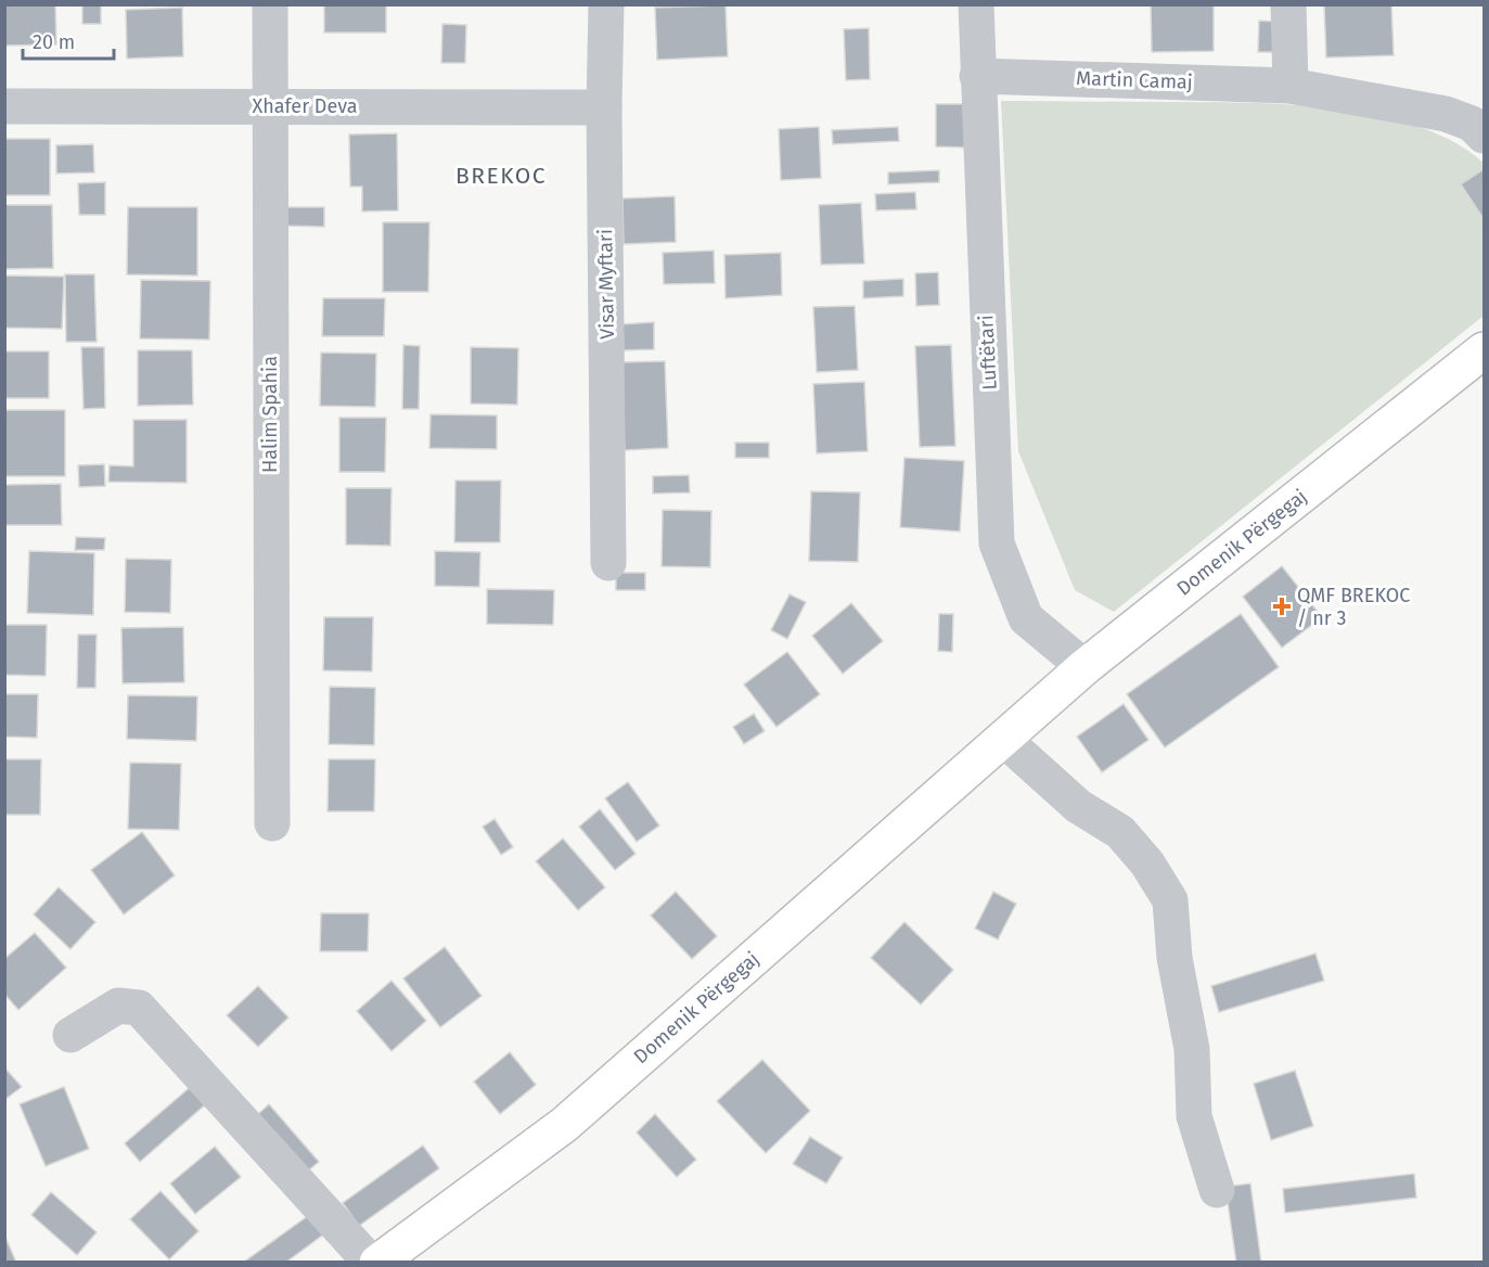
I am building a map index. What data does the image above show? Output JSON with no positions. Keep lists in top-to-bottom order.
{
  "streets": {
    "main road": ["Domenik Përgegaj"],
    "street": [
      "Martin Camaj",
      "Xhafer Deva",
      "Visar Myftari",
      "Luftëtari",
      "Halim Spahia"
    ]
  },
  "crossings": [
    ["Martin Camaj", "Luftëtari"],
    ["Xhafer Deva", "Visar Myftari"],
    ["Xhafer Deva", "Halim Spahia"],
    ["Luftëtari", "Domenik Përgegaj"]
  ],
  "districts": ["BREKOC"],
  "places": {
    "health": ["QMF BREKOC / nr 3"]
  },
  "scale_bar": "20 m"
}
